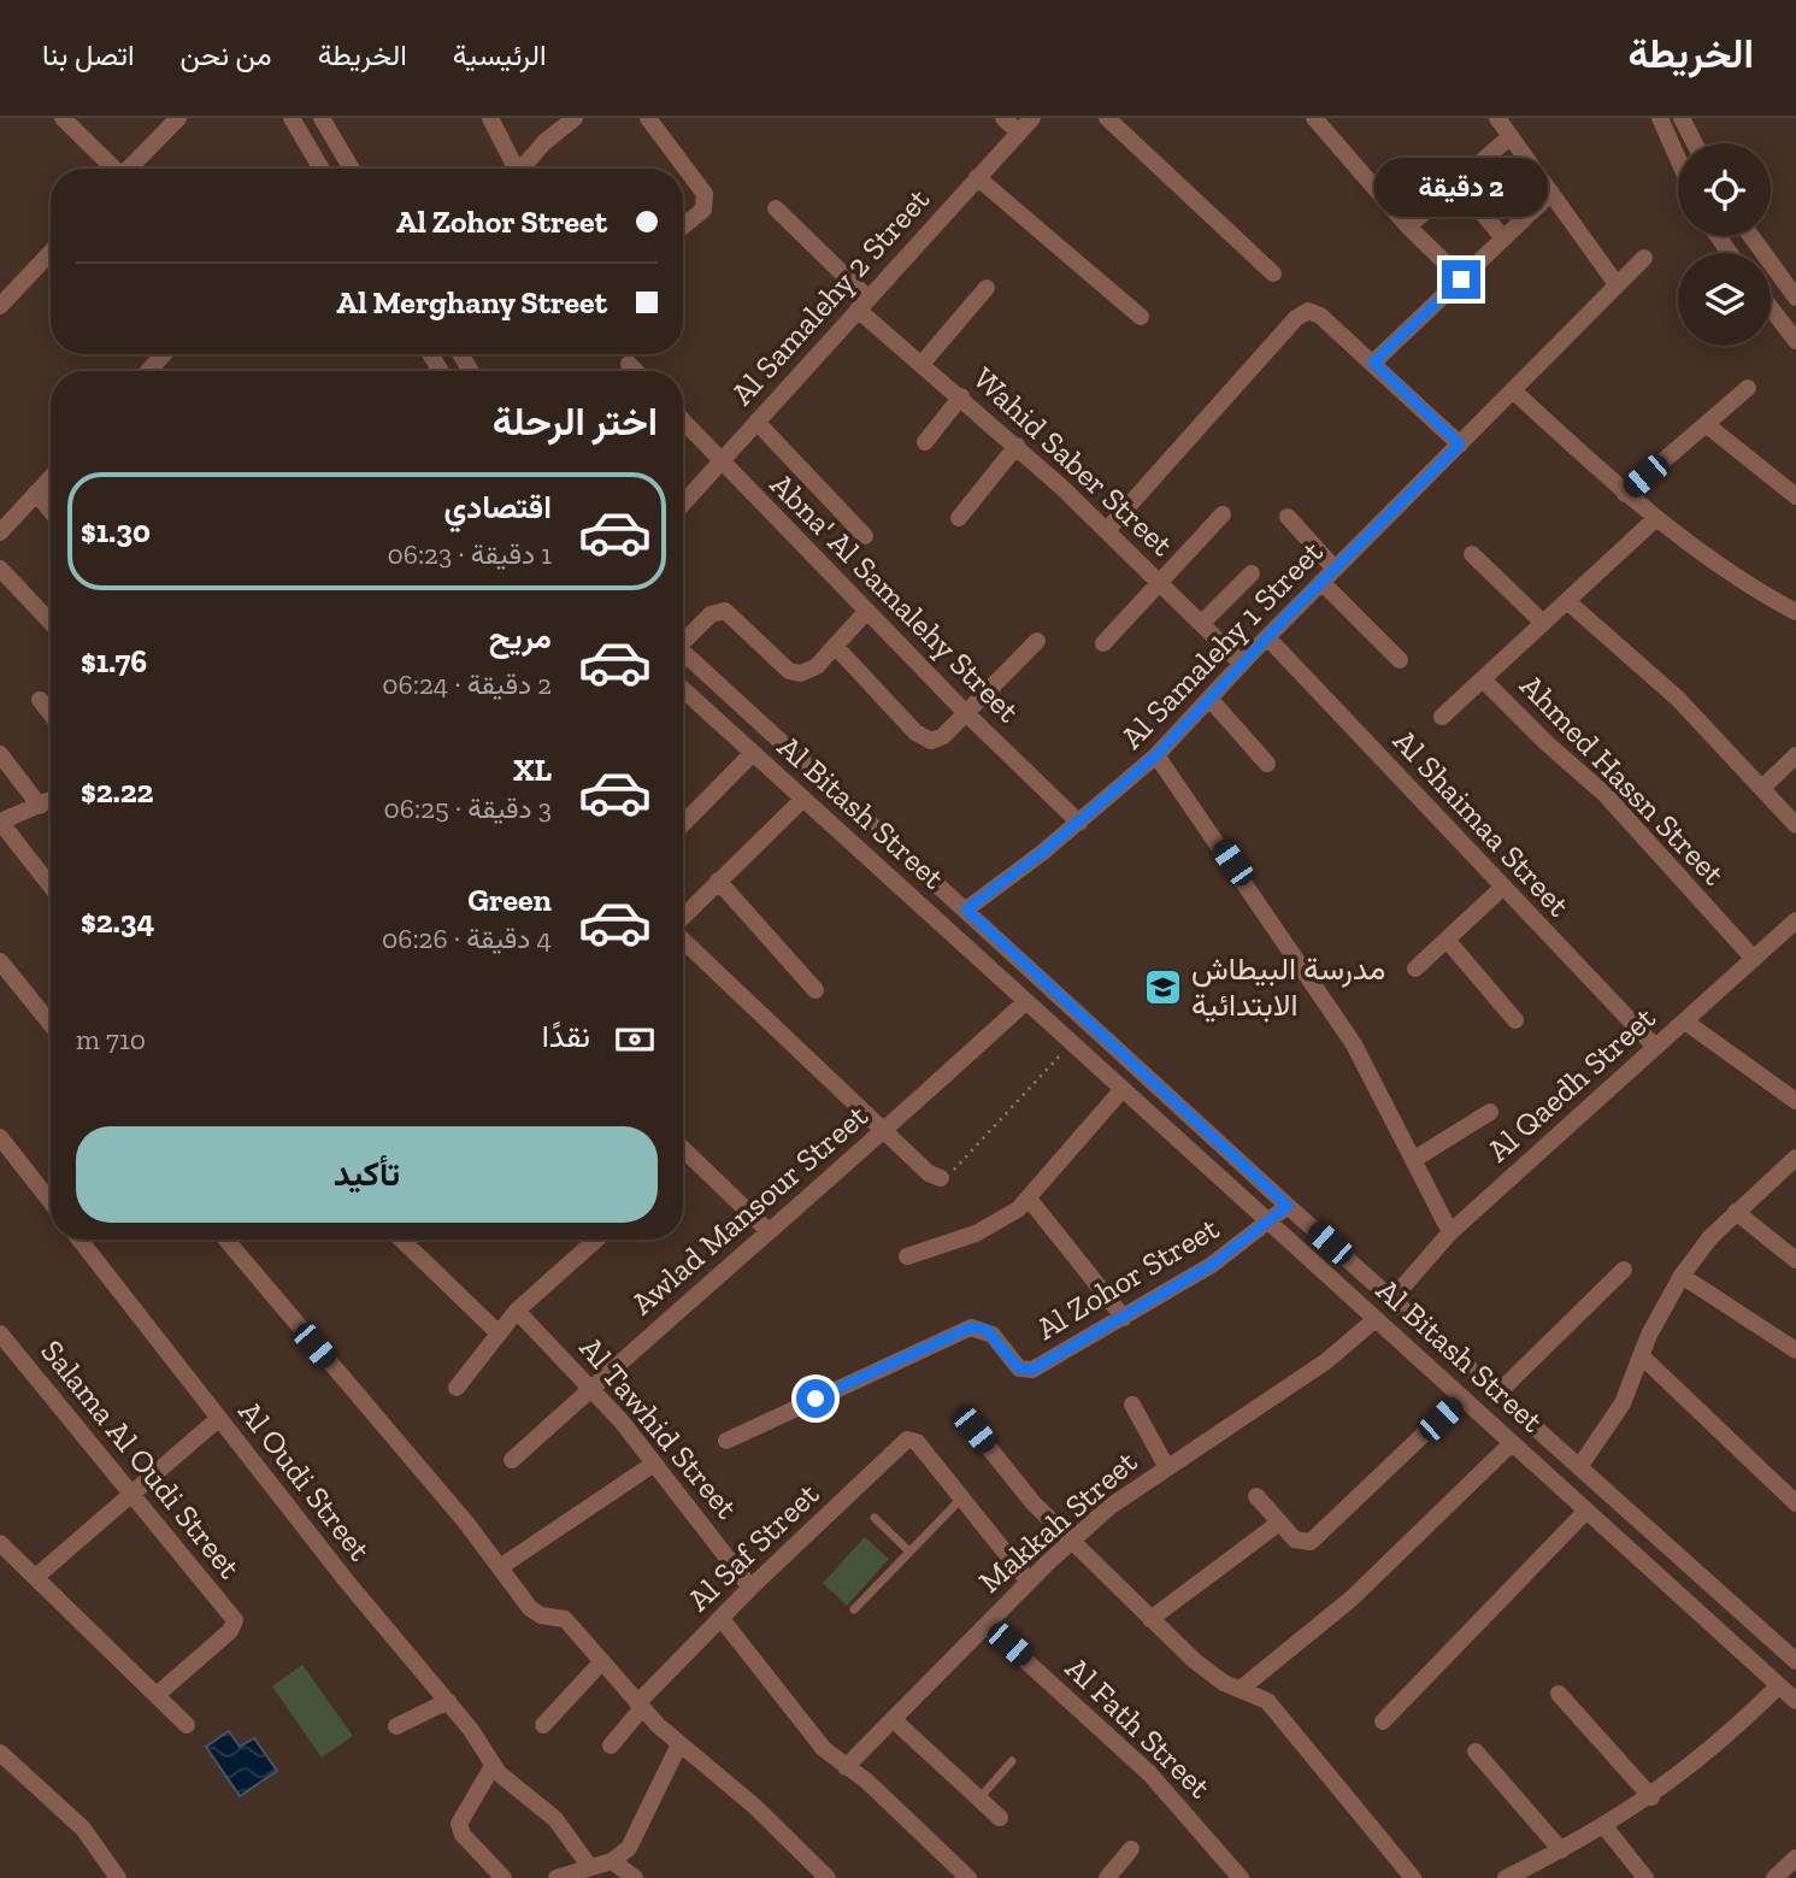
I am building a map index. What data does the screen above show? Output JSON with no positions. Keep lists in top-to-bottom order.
{
  "streets": {
    "street": [
      "Al Samalehy 2 Street",
      "Wahid Saber Street",
      "Abna' Al Samalehy Street",
      "Al Samalehy 1 Street",
      "Ahmed Hassn Street",
      "Al Bitash Street",
      "Al Shaimaa Street",
      "Al Qaedh Street",
      "Awlad Mansour Street",
      "Al Zohor Street",
      "Al Tawhid Street",
      "Salama Al Oudi Street",
      "Al Oudi Street",
      "Makkah Street",
      "Al Saf Street",
      "Al Fath Street"
    ]
  },
  "crossings": [
    ["Al Samalehy 2 Street", "Wahid Saber Street"],
    ["Al Samalehy 2 Street", "Abna' Al Samalehy Street"],
    ["Wahid Saber Street", "Al Samalehy 1 Street"],
    ["Abna' Al Samalehy Street", "Al Samalehy 1 Street"],
    ["Al Samalehy 1 Street", "Al Bitash Street"],
    ["Al Samalehy 1 Street", "Al Shaimaa Street"],
    ["Ahmed Hassn Street", "Al Qaedh Street"],
    ["Al Bitash Street", "Al Qaedh Street"],
    ["Al Bitash Street", "Awlad Mansour Street"],
    ["Al Bitash Street", "Al Zohor Street"],
    ["Al Bitash Street", "Makkah Street"],
    ["Al Shaimaa Street", "Al Qaedh Street"],
    ["Awlad Mansour Street", "Al Tawhid Street"],
    ["Al Tawhid Street", "Al Saf Street"],
    ["Makkah Street", "Al Fath Street"]
  ],
  "places": {
    "school or university": ["مدرسة البيطاش الابتدائية"]
  },
  "page": {
    "header": "الخريطة",
    "nav": [
      "الرئيسية",
      "الخريطة",
      "من نحن",
      "اتصل بنا"
    ],
    "bubble": "2 دقيقة",
    "banner": ["Al Zohor Street", "Al Merghany Street"],
    "heading": "اختر الرحلة",
    "list": [
      {
        "name": "اقتصادي",
        "note": "1 دقيقة · 06:23",
        "value": "$1.30"
      },
      {
        "name": "مريح",
        "note": "2 دقيقة · 06:24",
        "value": "$1.76"
      },
      {
        "name": "XL",
        "note": "3 دقيقة · 06:25",
        "value": "$2.22"
      },
      {
        "name": "Green",
        "note": "4 دقيقة · 06:26",
        "value": "$2.34"
      }
    ],
    "pay": ["نقدًا", "710 m"],
    "buttons": "تأكيد"
  }
}
